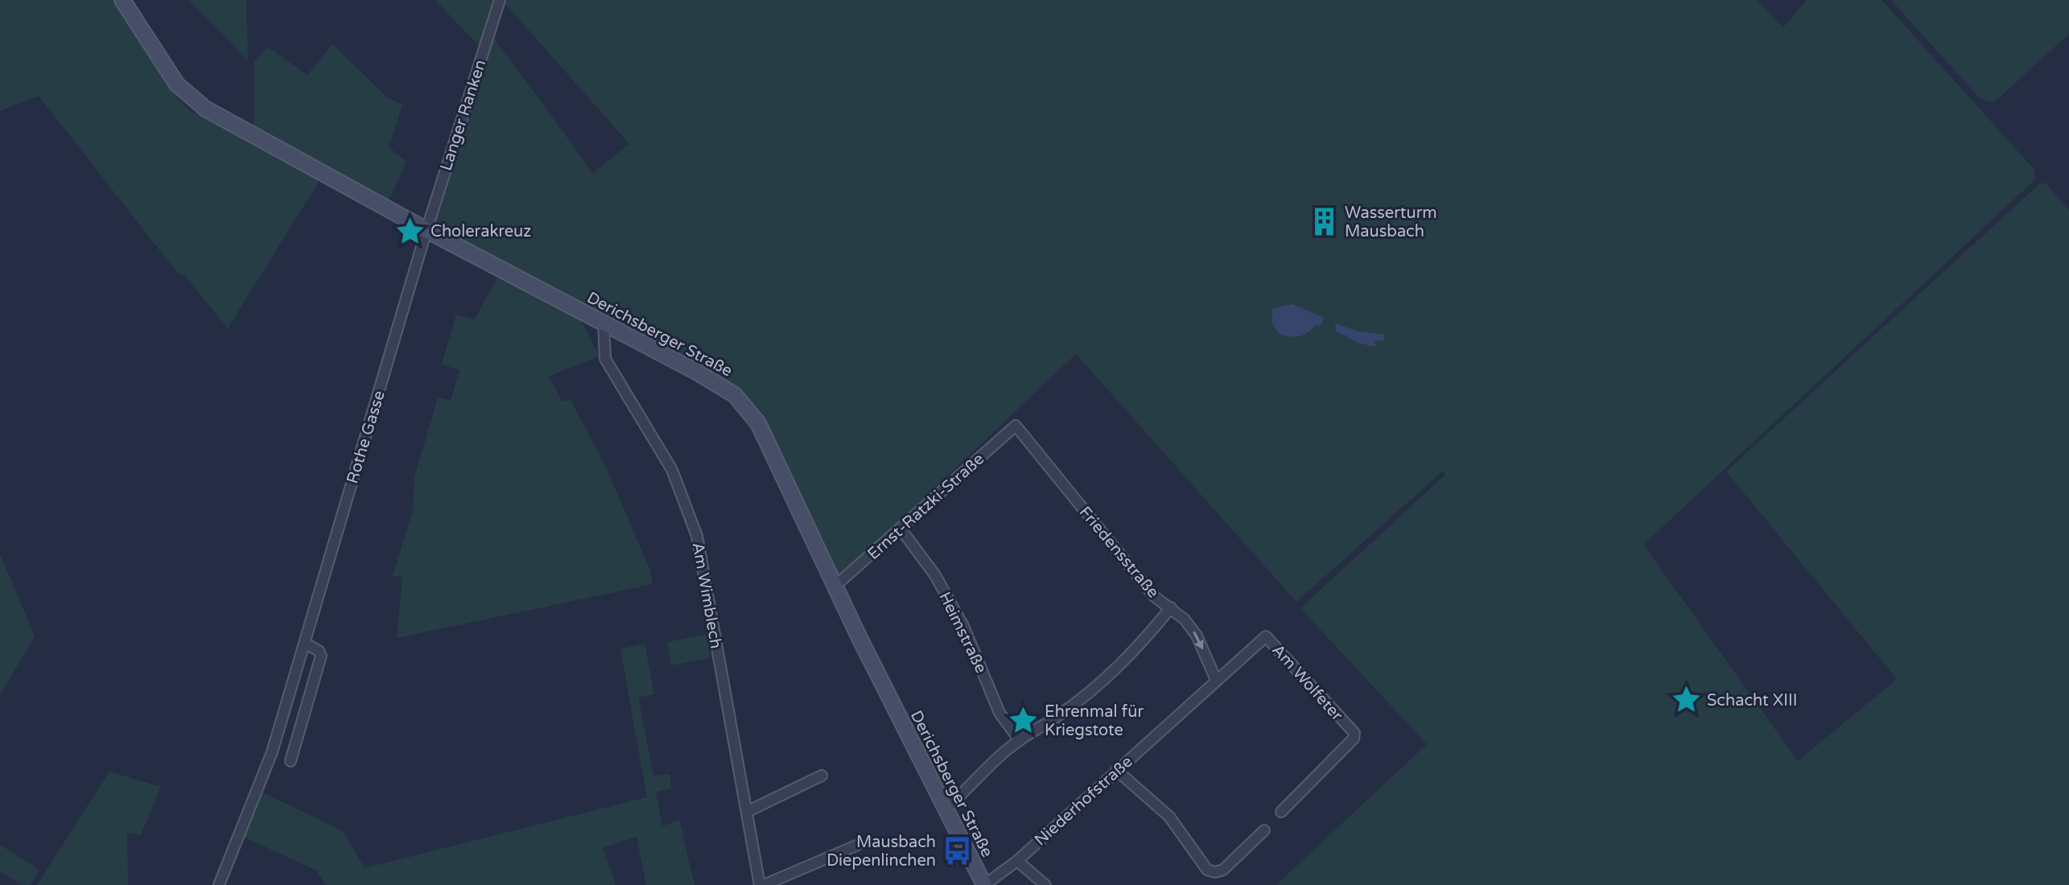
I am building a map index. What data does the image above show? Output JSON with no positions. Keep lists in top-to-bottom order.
{
  "streets": {
    "street": [
      "Langer Ranken",
      "Derichsberger Straße",
      "Rothe Gasse",
      "Ernst-Ratzki-Straße",
      "Friedensstraße",
      "Am Wimblech",
      "Heimstraße",
      "Am Wolfeter",
      "Niederhofstraße"
    ]
  },
  "crossings": [
    ["Langer Ranken", "Derichsberger Straße"],
    ["Langer Ranken", "Rothe Gasse"],
    ["Derichsberger Straße", "Rothe Gasse"],
    ["Derichsberger Straße", "Ernst-Ratzki-Straße"],
    ["Derichsberger Straße", "Am Wimblech"],
    ["Derichsberger Straße", "Niederhofstraße"],
    ["Ernst-Ratzki-Straße", "Friedensstraße"],
    ["Ernst-Ratzki-Straße", "Heimstraße"],
    ["Friedensstraße", "Niederhofstraße"],
    ["Am Wolfeter", "Niederhofstraße"]
  ],
  "places": {
    "building": ["Wasserturm Mausbach"],
    "place": ["Cholerakreuz", "Schacht XIII", "Ehrenmal für Kriegstote"],
    "bus stop": ["Mausbach Diepenlinchen"]
  }
}
